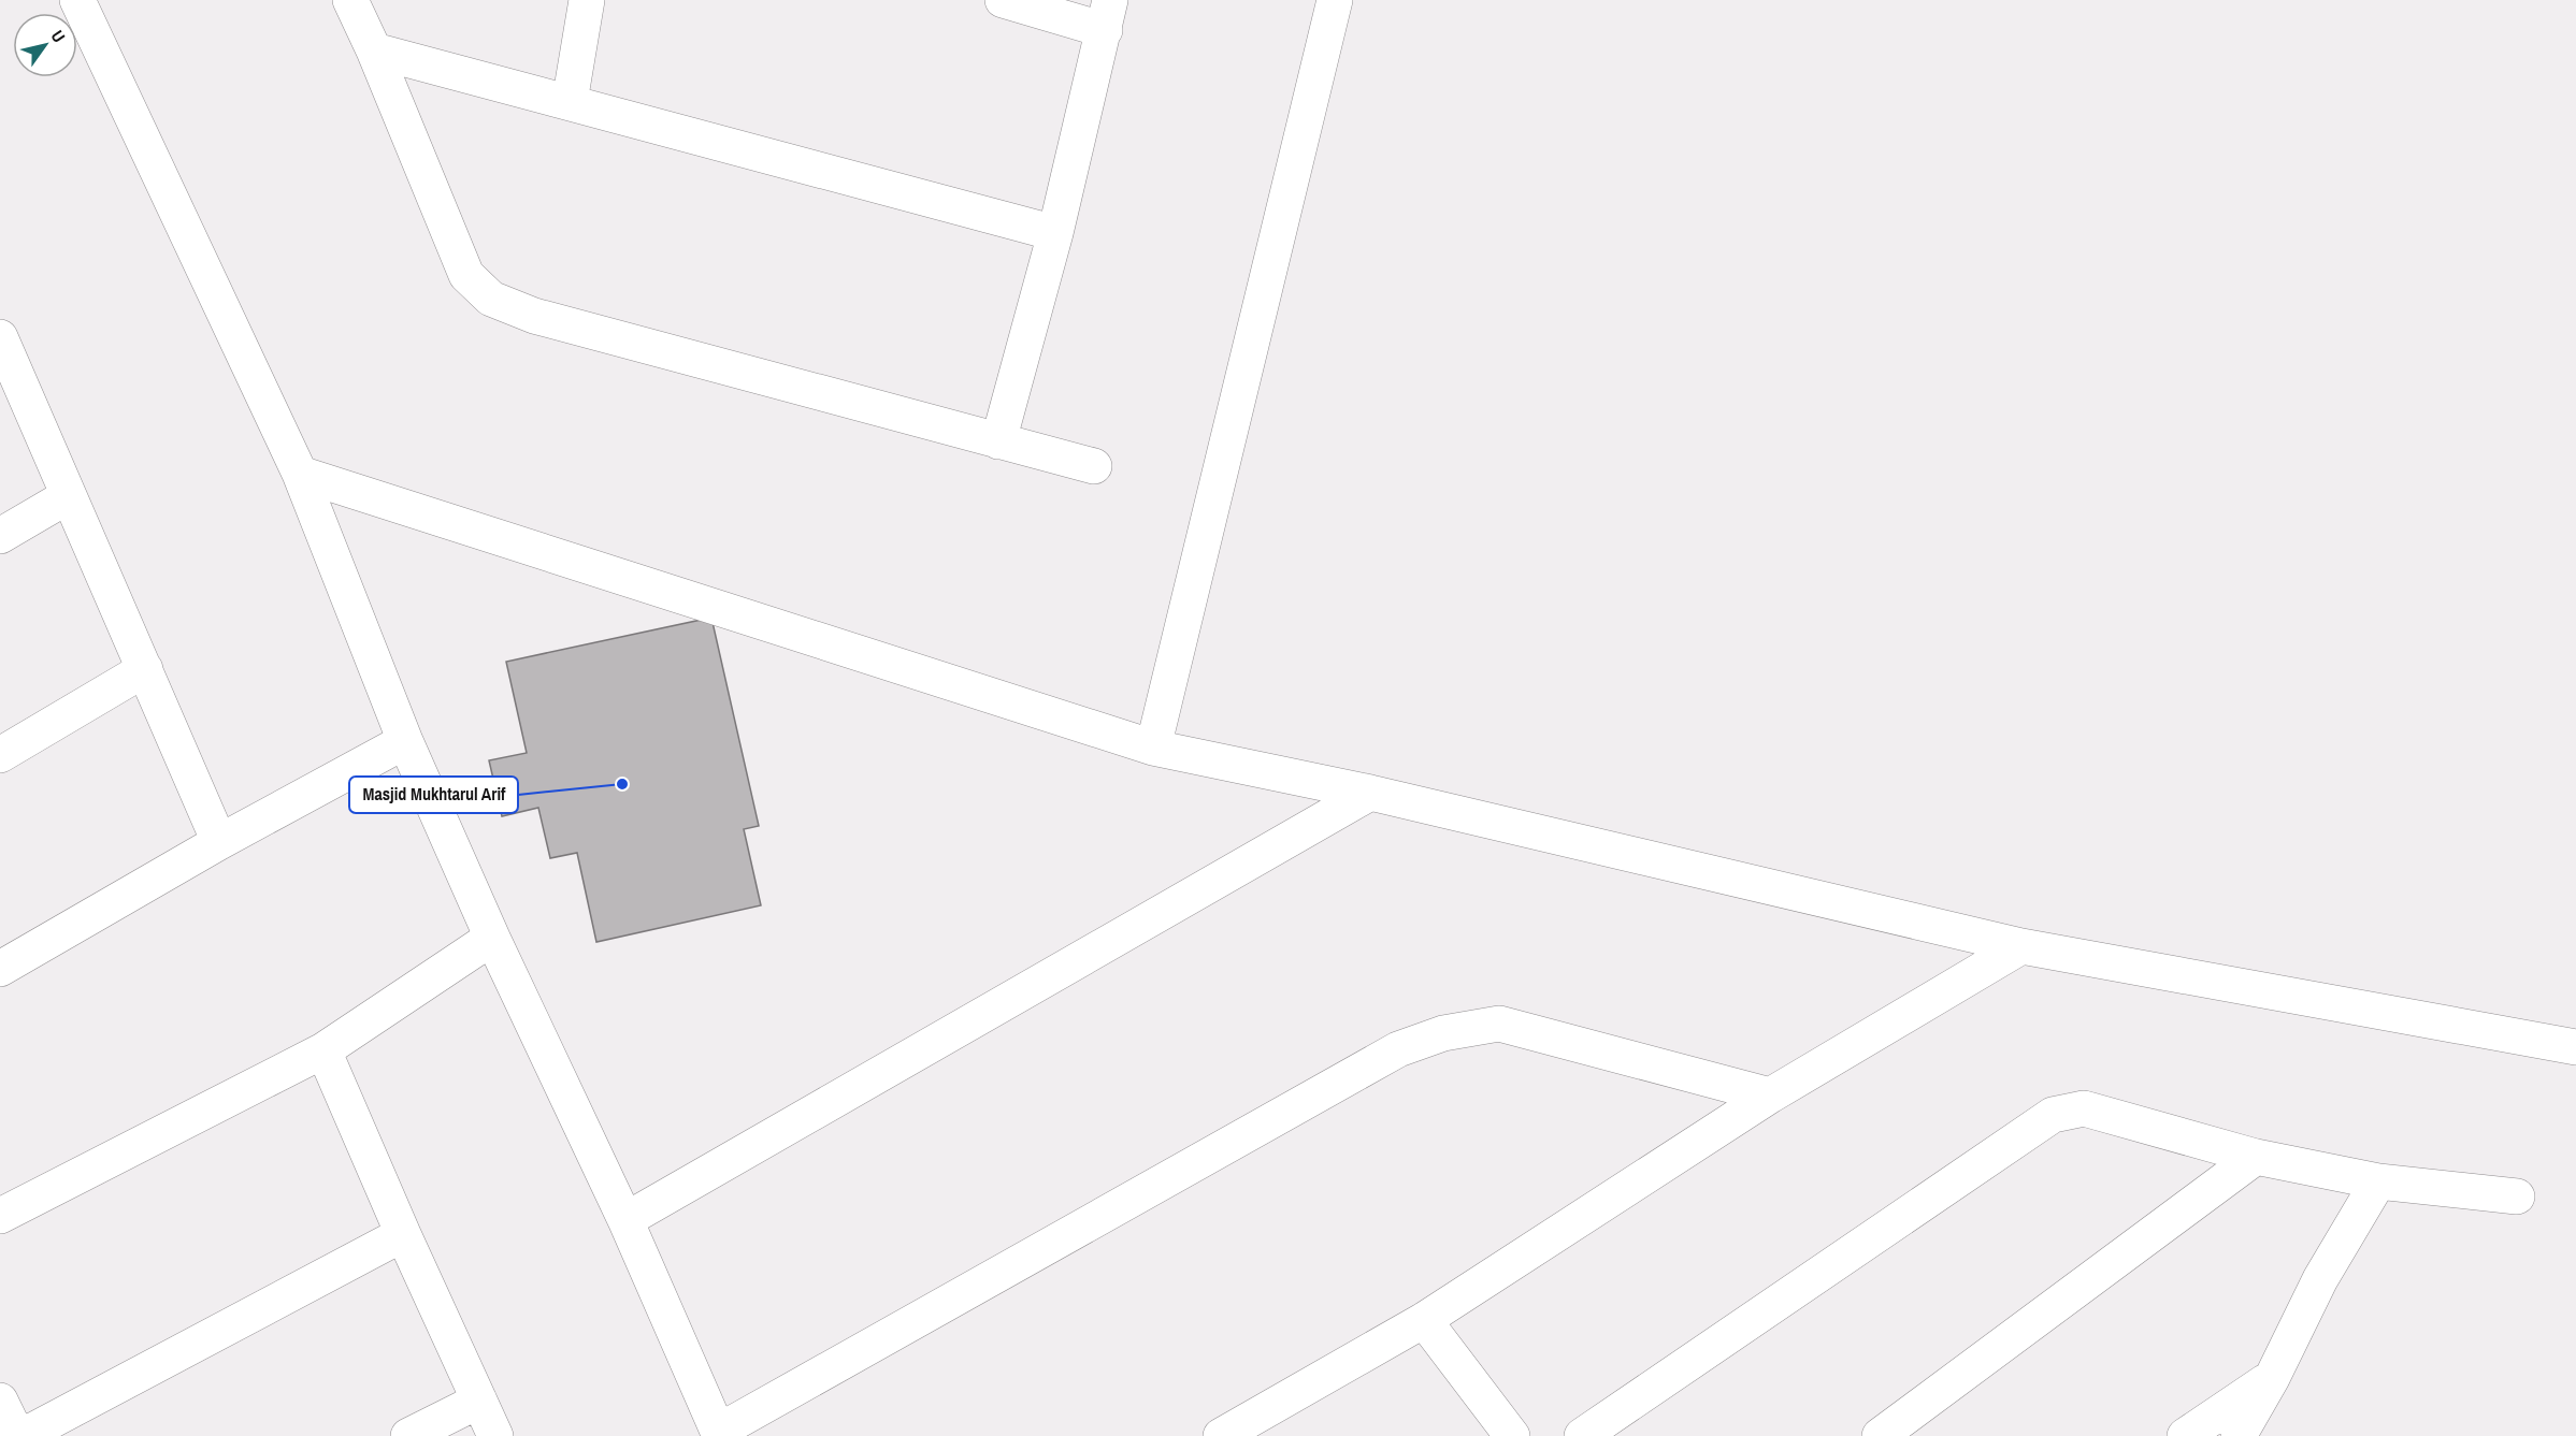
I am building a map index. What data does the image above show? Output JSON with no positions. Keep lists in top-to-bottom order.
{
  "places": ["Masjid Mukhtarul Arif"],
  "north": "top right"
}
